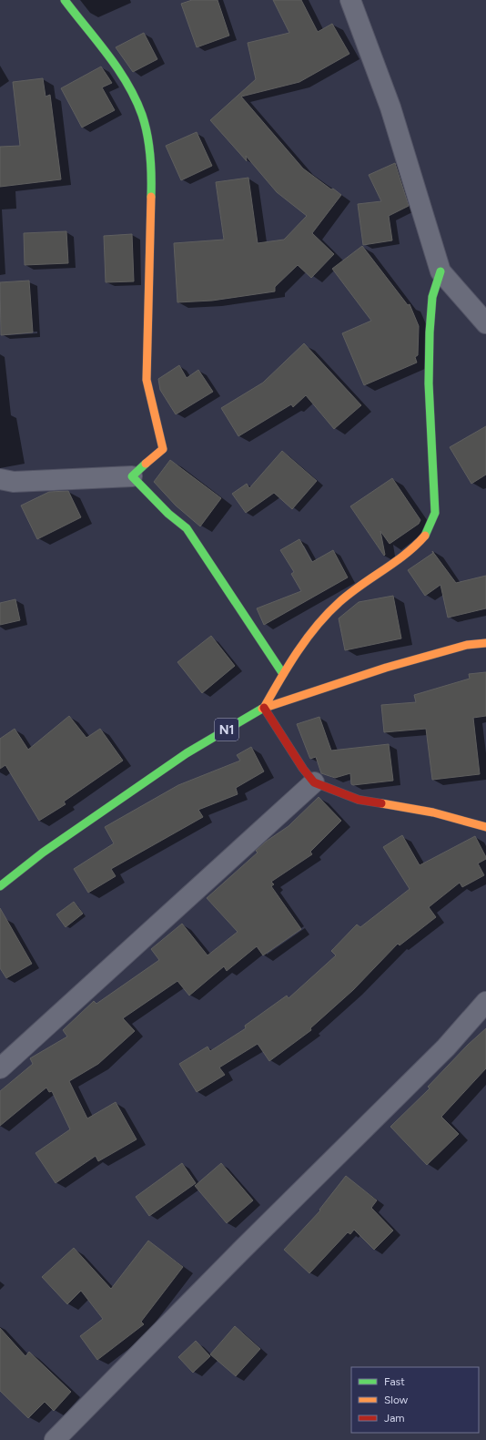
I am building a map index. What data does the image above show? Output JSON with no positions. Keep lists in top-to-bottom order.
{
  "streets": {
    "street": ["N1"]
  },
  "legend": ["Fast", "Slow", "Jam"]
}
